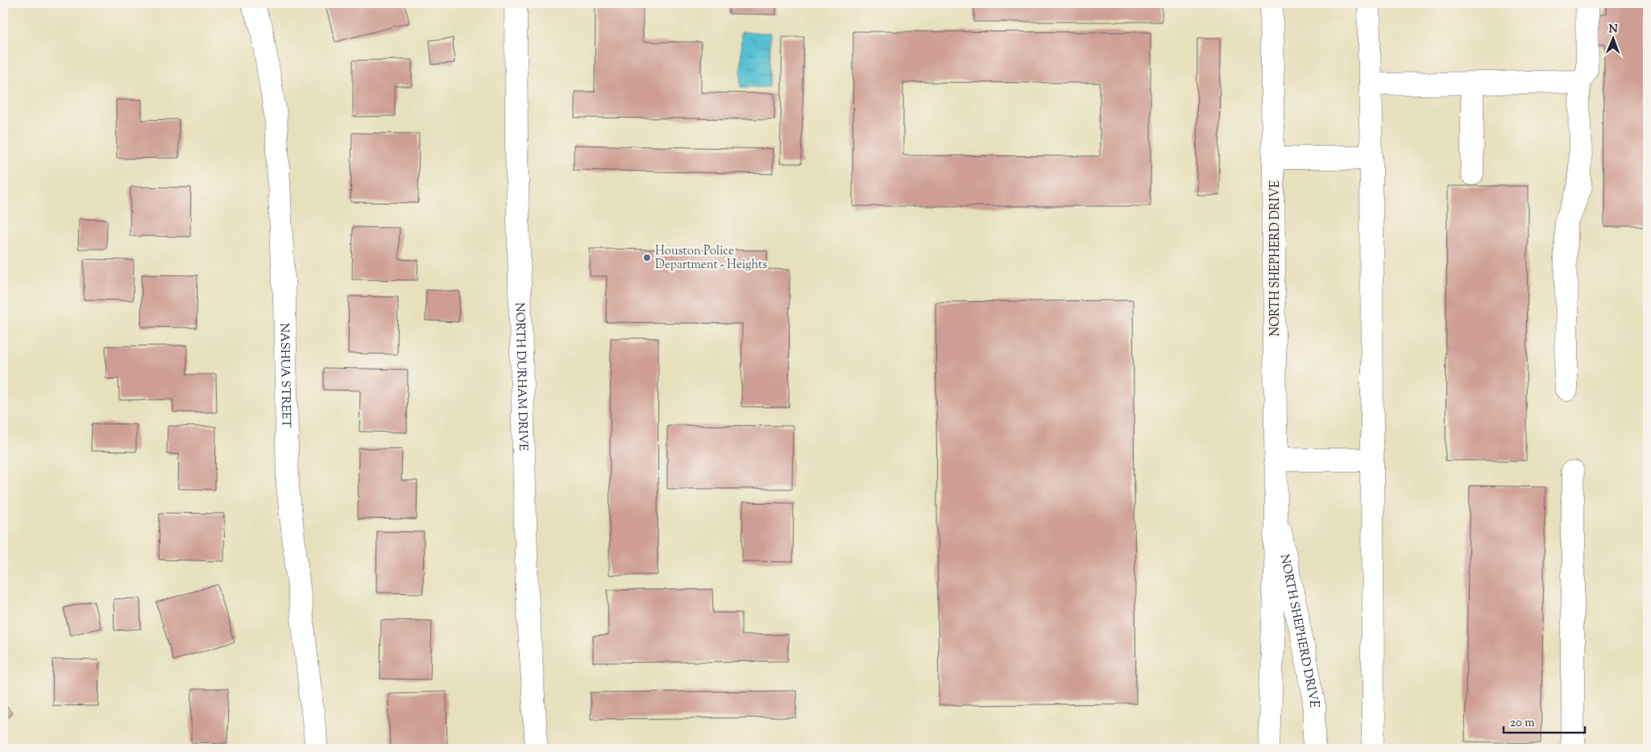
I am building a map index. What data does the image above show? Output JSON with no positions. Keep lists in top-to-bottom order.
{
  "streets": {
    "main road": ["NORTH SHEPHERD DRIVE", "NASHUA STREET", "NORTH DURHAM DRIVE"]
  },
  "places": ["Houston Police Department - Heights"],
  "scale_bar": "20 m",
  "north": "top"
}
